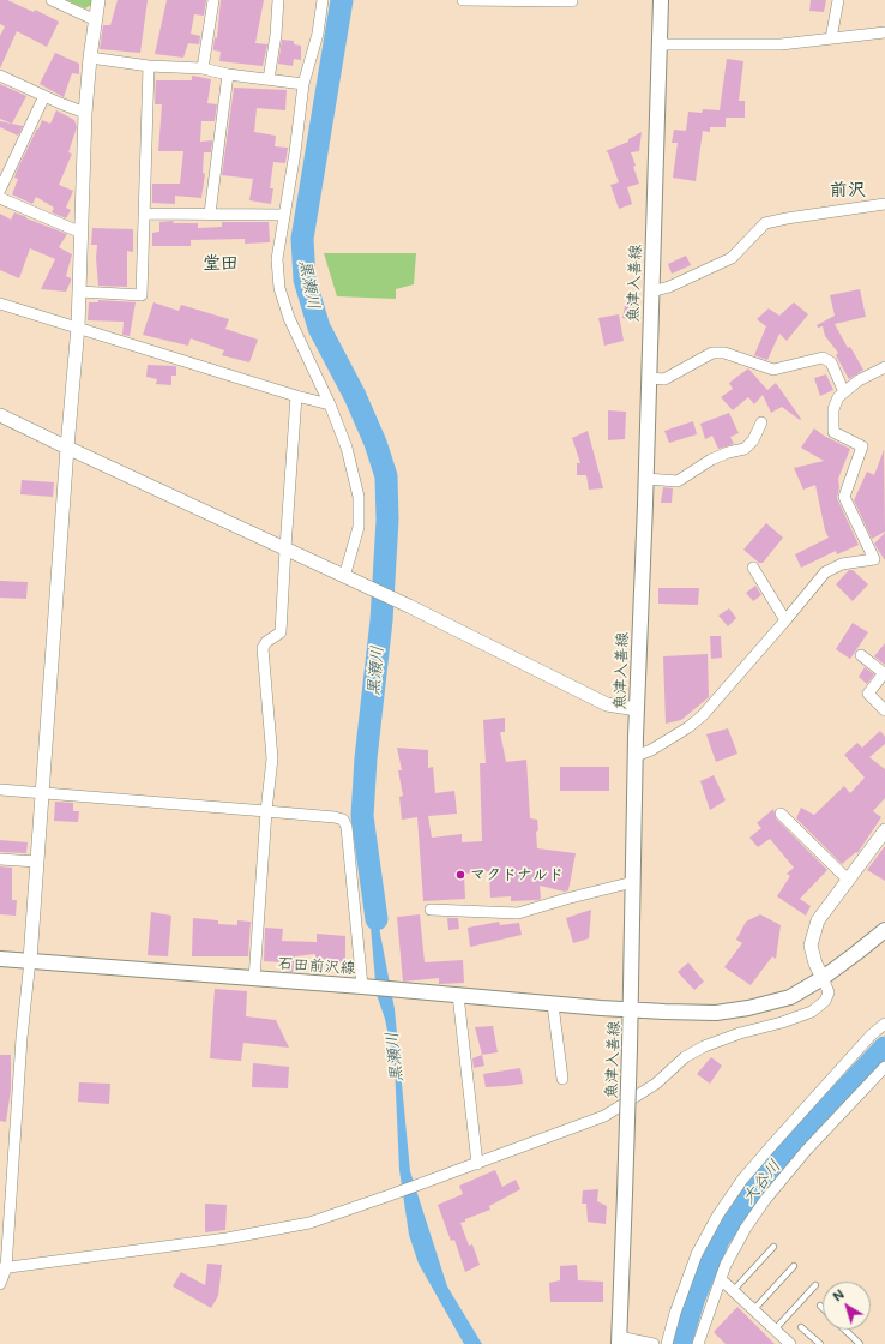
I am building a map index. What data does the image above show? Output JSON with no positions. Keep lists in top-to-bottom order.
{
  "streets": {
    "main road": ["魚津入善線", "石田前沢線"]
  },
  "crossings": [
    ["魚津入善線", "石田前沢線"]
  ],
  "districts": ["前沢", "堂田"],
  "water": ["黒瀬川", "大谷川"],
  "places": ["マクドナルド"],
  "north": "top left"
}
